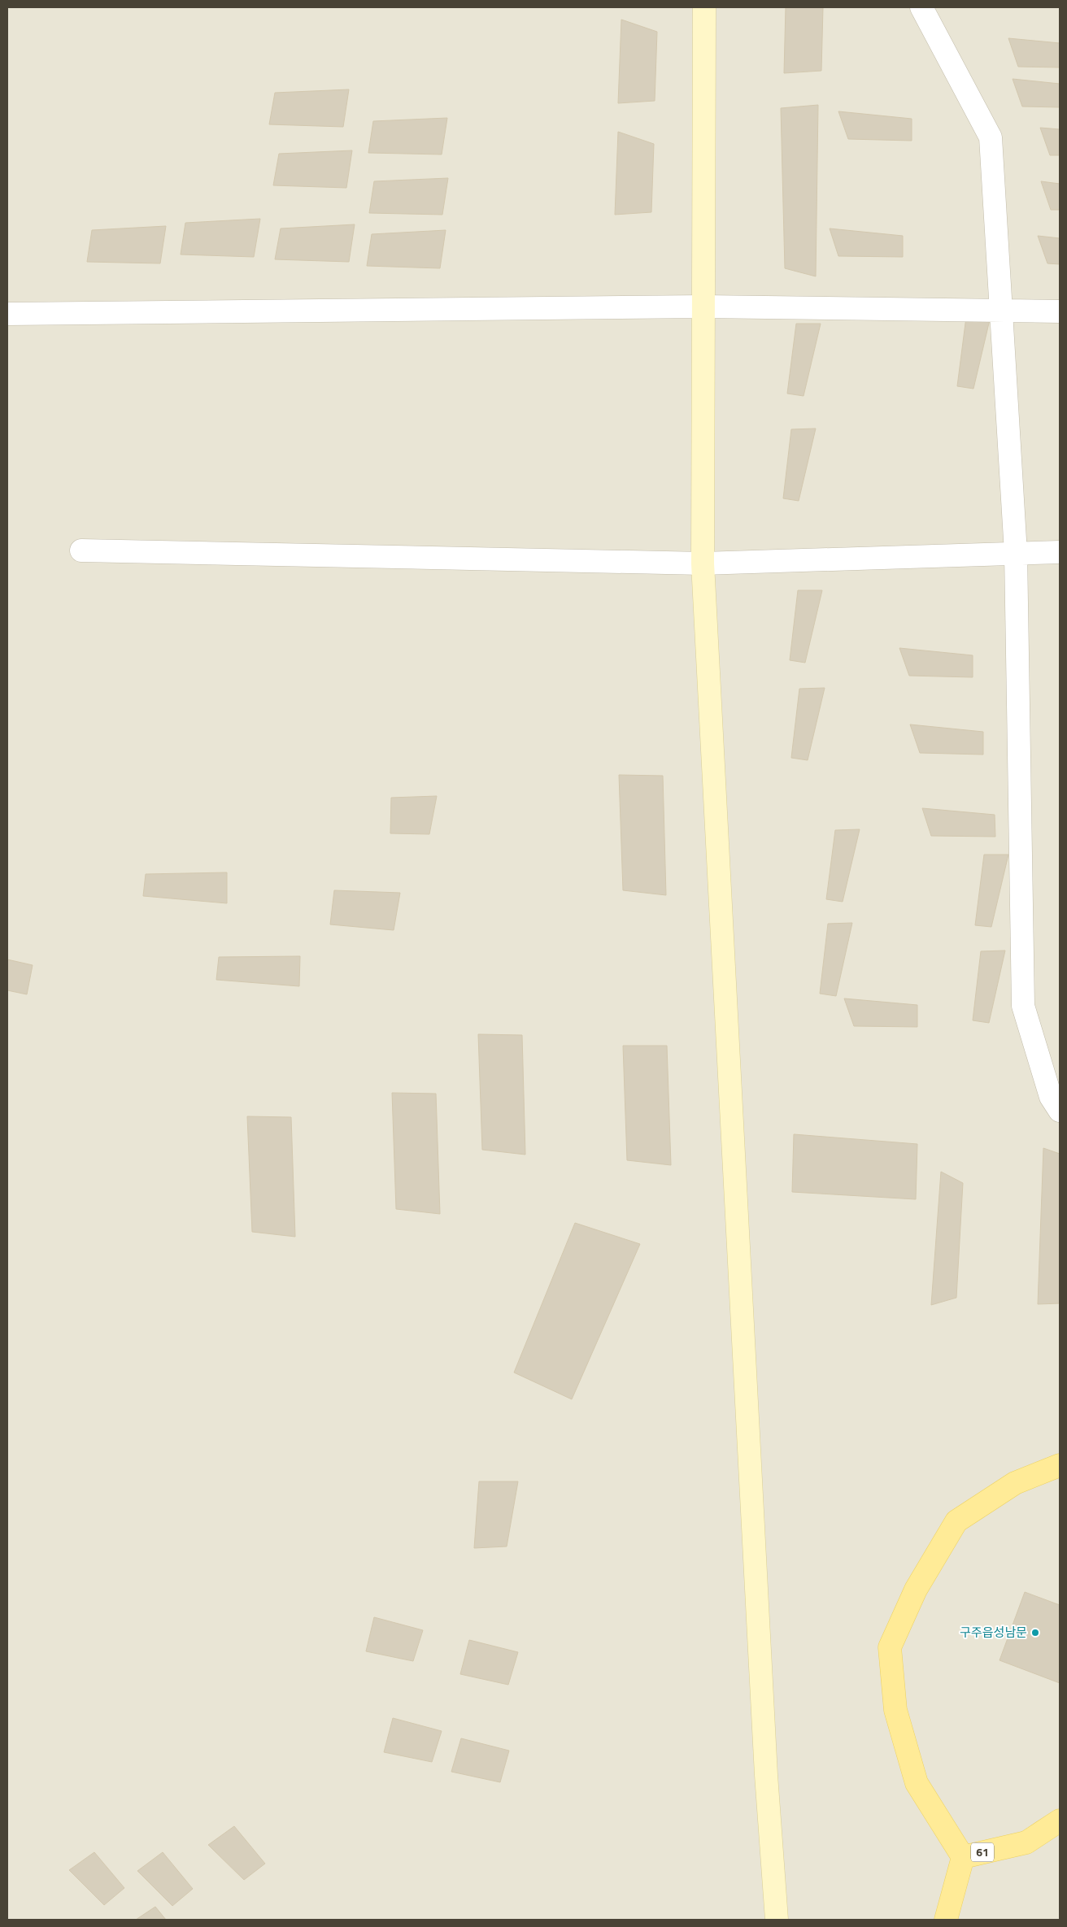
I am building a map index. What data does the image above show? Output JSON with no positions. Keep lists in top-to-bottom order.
{
  "streets": {
    "main road": ["61"]
  },
  "places": ["구주읍성남문"]
}
